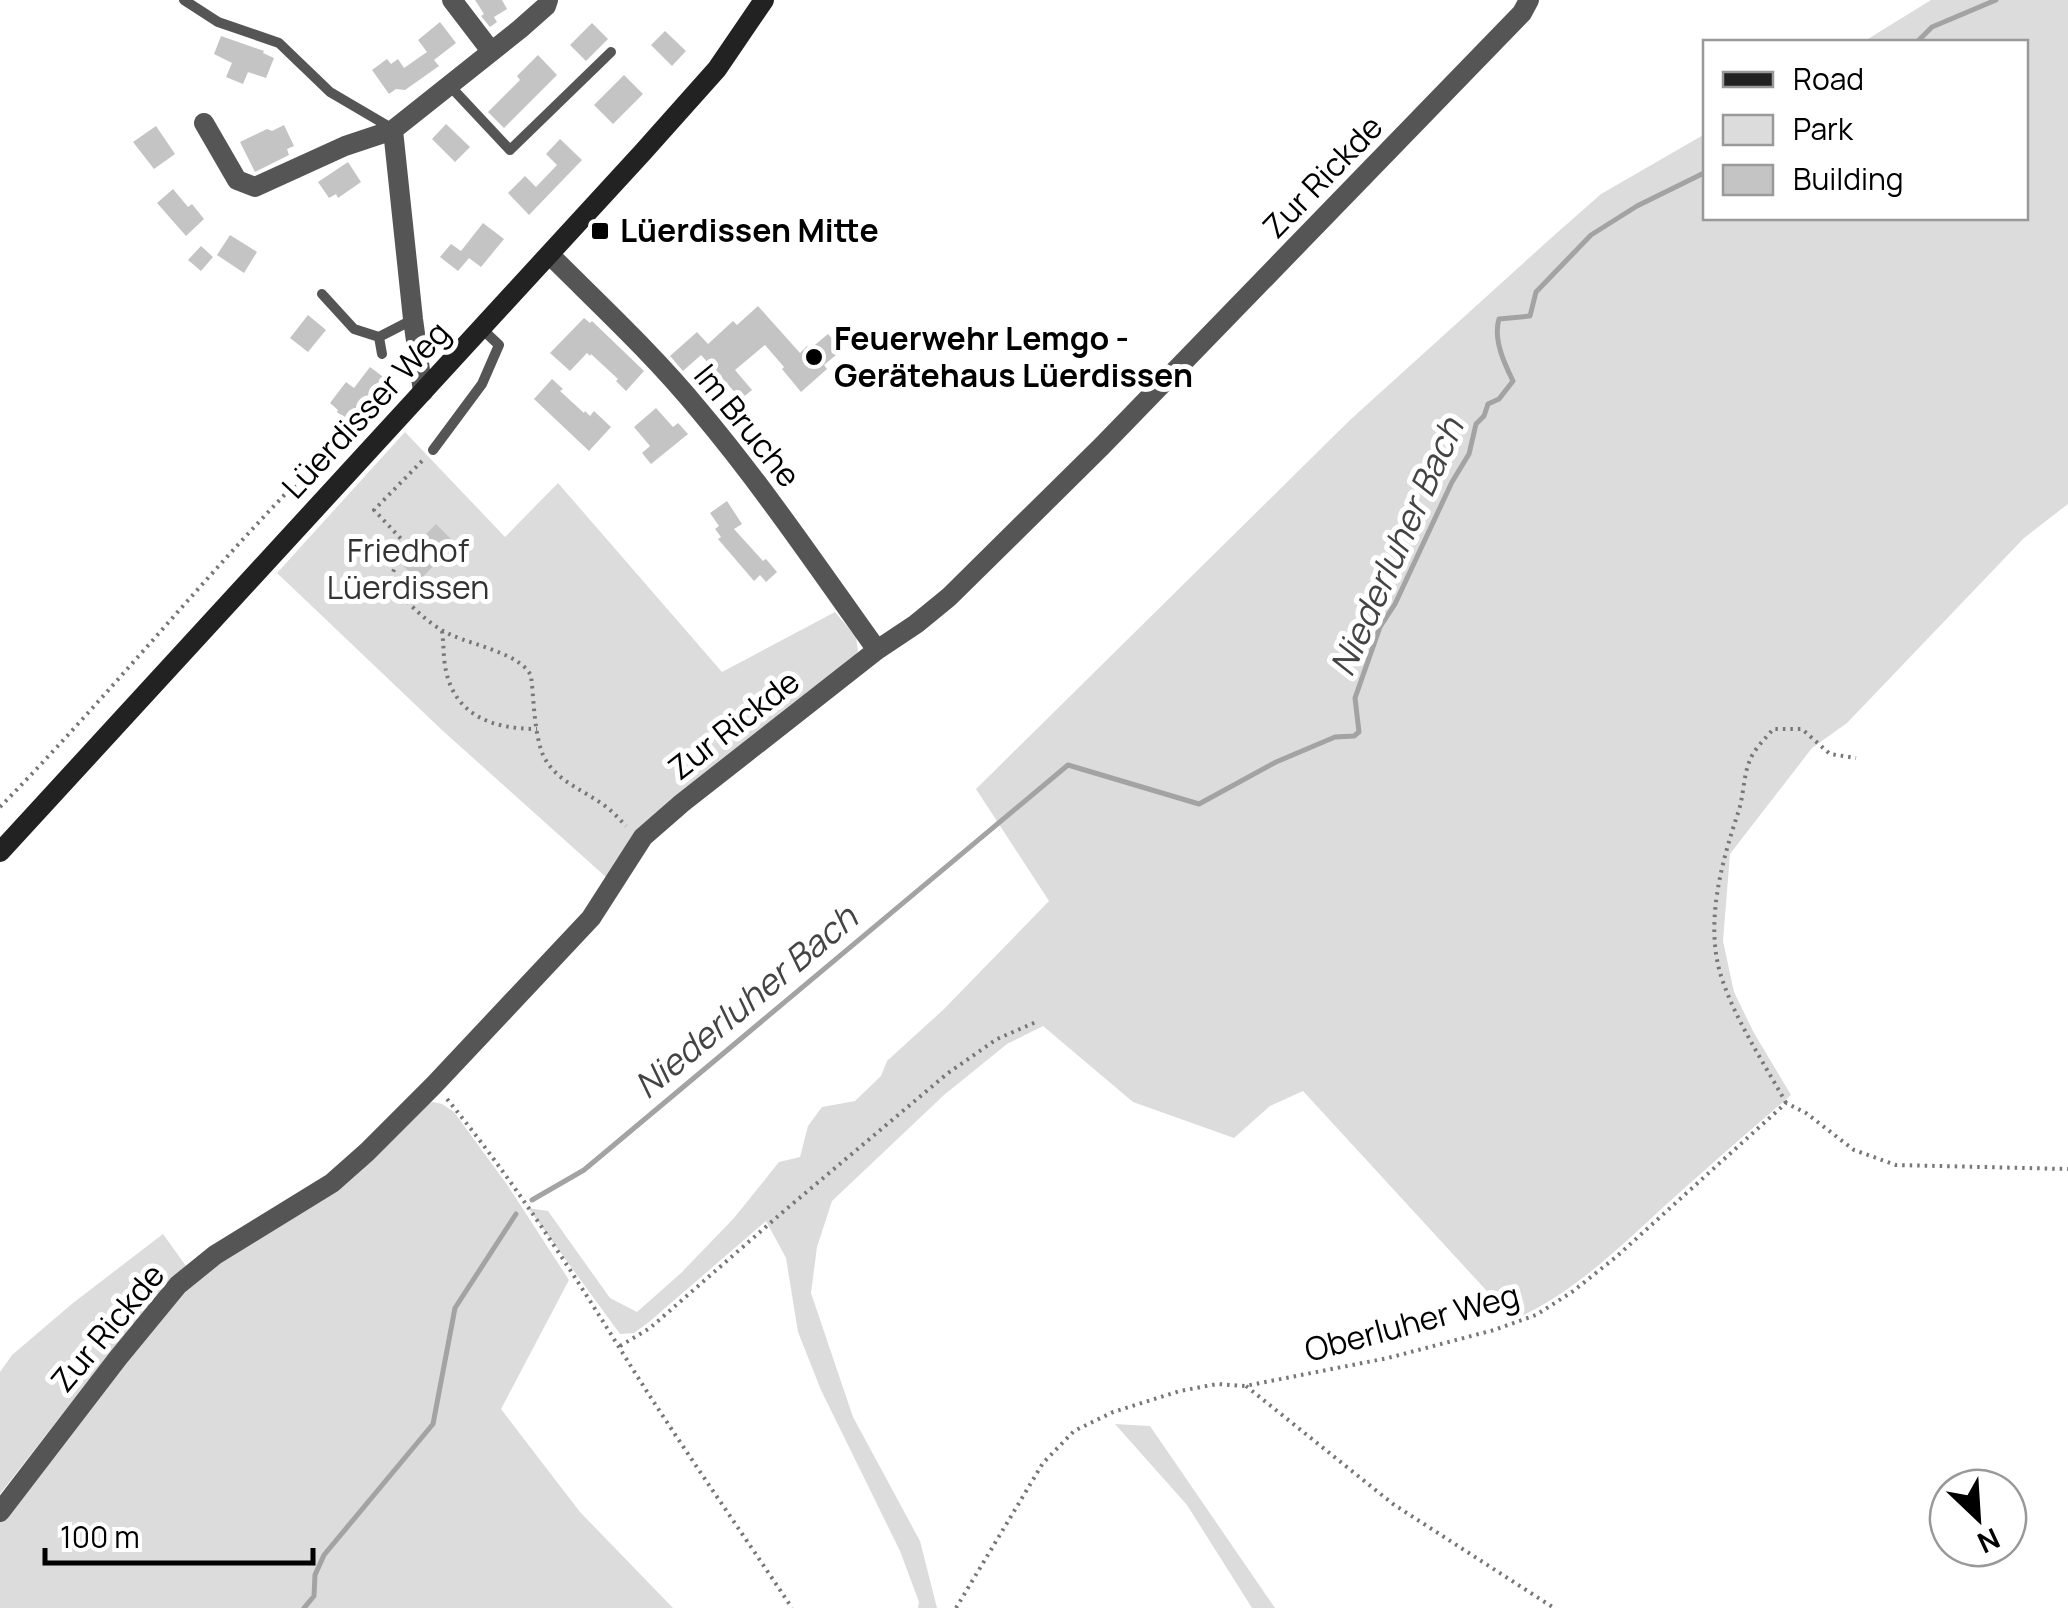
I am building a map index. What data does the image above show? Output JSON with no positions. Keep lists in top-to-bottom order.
{
  "streets": {
    "main road": ["Lüerdisser Weg"],
    "street": ["Zur Rickde", "Im Bruche"],
    "path": ["Oberluher Weg"]
  },
  "crossings": [
    ["Zur Rickde", "Im Bruche"],
    ["Lüerdisser Weg", "Im Bruche"]
  ],
  "water": ["Niederluher Bach"],
  "parks": ["Friedhof Lüerdissen"],
  "places": {
    "transit": ["Lüerdissen Mitte"],
    "other": ["Feuerwehr Lemgo - Gerätehaus Lüerdissen"]
  },
  "legend": ["Road", "Park", "Building"],
  "scale_bar": "100 m",
  "north": "bottom right"
}
